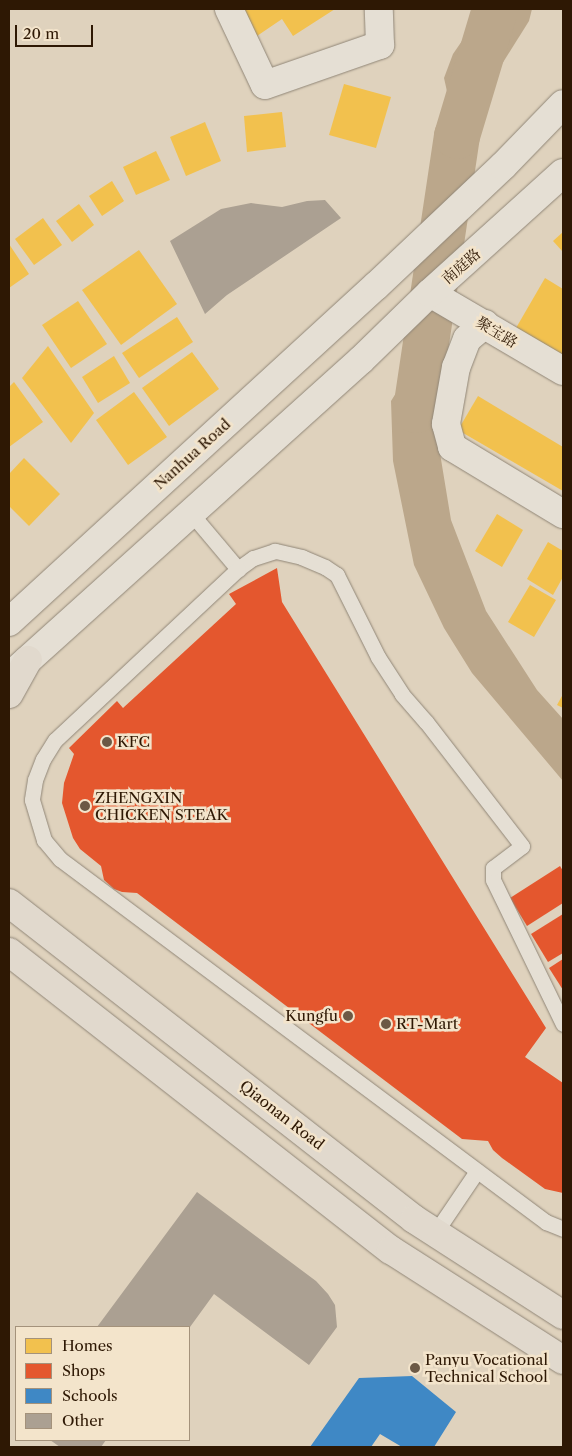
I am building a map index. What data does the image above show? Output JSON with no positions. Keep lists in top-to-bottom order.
{
  "streets": {
    "main road": ["Qiaonan Road"],
    "street": ["南庭路", "聚宝路", "Nanhua Road"]
  },
  "crossings": [
    ["南庭路", "聚宝路"]
  ],
  "places": [
    "KFC",
    "ZHENGXIN CHICKEN STEAK",
    "Kungfu",
    "RT-Mart",
    "Panyu Vocational Technical School"
  ],
  "legend": [
    "Homes",
    "Shops",
    "Schools",
    "Other"
  ],
  "scale_bar": "20 m"
}
